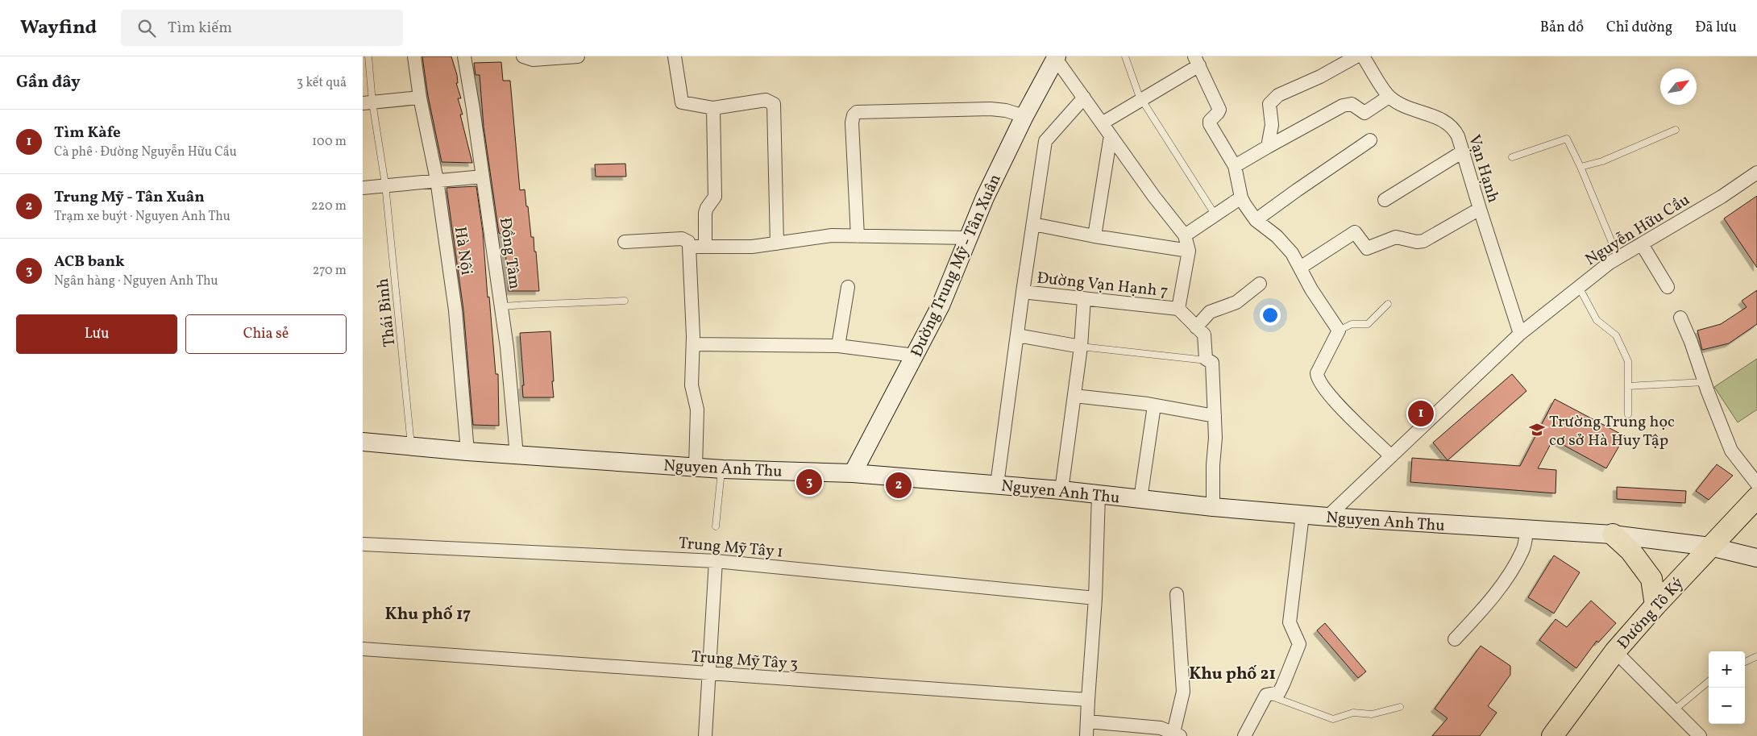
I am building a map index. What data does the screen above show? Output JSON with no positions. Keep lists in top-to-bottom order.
{
  "streets": {
    "main road": ["Đường Trung Mỹ - Tân Xuân", "Nguyen Anh Thu", "Đường Tô Ký"],
    "street": [
      "Vạn Hạnh",
      "Nguyễn Hữu Cầu",
      "Hà Nội",
      "Đồng Tâm",
      "Đường Vạn Hạnh 7",
      "Trung Mỹ Tây 1",
      "Trung Mỹ Tây 3"
    ],
    "lane": ["Thái Bình"]
  },
  "crossings": [
    ["Vạn Hạnh", "Nguyễn Hữu Cầu"],
    ["Nguyễn Hữu Cầu", "Nguyen Anh Thu"],
    ["Hà Nội", "Nguyen Anh Thu"],
    ["Đồng Tâm", "Nguyen Anh Thu"],
    ["Đường Trung Mỹ - Tân Xuân", "Nguyen Anh Thu"],
    ["Thái Bình", "Nguyen Anh Thu"],
    ["Nguyen Anh Thu", "Đường Tô Ký"]
  ],
  "districts": ["Khu phố 17", "Khu phố 21"],
  "places": {
    "school or university": ["Trường Trung học cơ sở Hà Huy Tập"]
  },
  "north": "top right",
  "page": {
    "header": "Wayfind",
    "search": "Tìm kiếm",
    "nav": ["Bản đồ", "Chỉ đường", "Đã lưu"],
    "heading": ["Gần đây", "3 kết quả"],
    "list": [
      {
        "mark": "1",
        "name": "Tìm Kàfe",
        "note": "Cà phê · Đường Nguyễn Hữu Cầu",
        "value": "100 m"
      },
      {
        "mark": "2",
        "name": "Trung Mỹ - Tân Xuân",
        "note": "Trạm xe buýt · Nguyen Anh Thu",
        "value": "220 m"
      },
      {
        "mark": "3",
        "name": "ACB bank",
        "note": "Ngân hàng · Nguyen Anh Thu",
        "value": "270 m"
      }
    ],
    "buttons": ["Lưu", "Chia sẻ"],
    "pins": ["1", "3", "2"],
    "map_buttons": ["+", "−"]
  }
}
